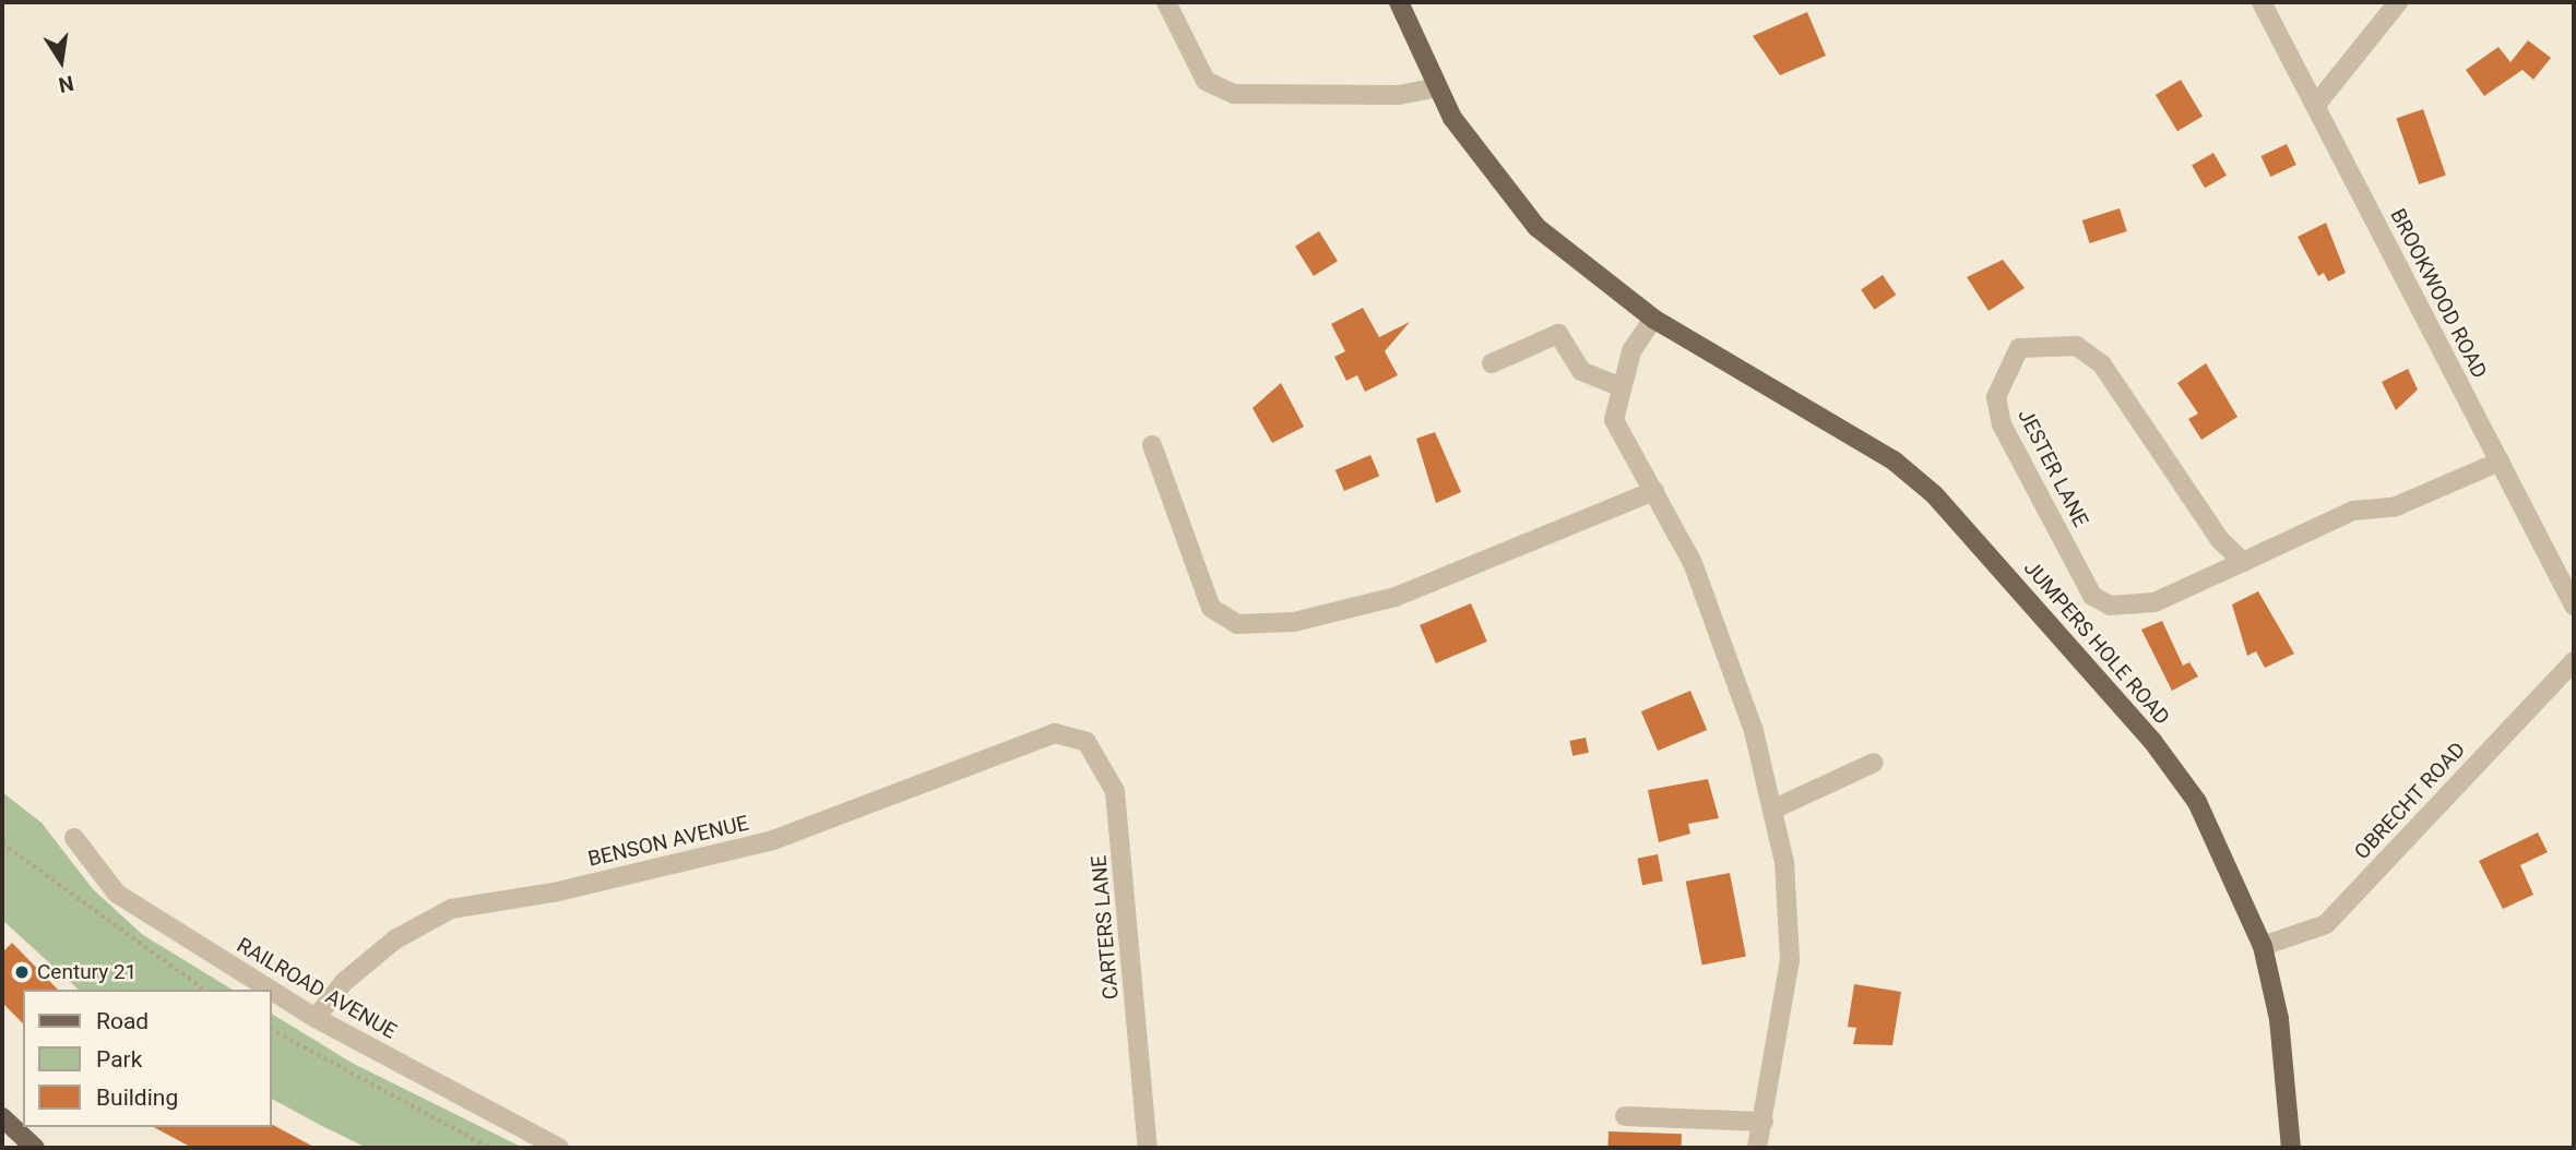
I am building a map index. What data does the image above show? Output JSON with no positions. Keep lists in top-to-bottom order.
{
  "streets": {
    "main road": ["JUMPERS HOLE ROAD"],
    "street": [
      "BROOKWOOD ROAD",
      "JESTER LANE",
      "OBRECHT ROAD",
      "BENSON AVENUE",
      "CARTERS LANE",
      "RAILROAD AVENUE"
    ]
  },
  "crossings": [
    ["BROOKWOOD ROAD", "JESTER LANE"],
    ["JUMPERS HOLE ROAD", "OBRECHT ROAD"],
    ["BENSON AVENUE", "CARTERS LANE"],
    ["BENSON AVENUE", "RAILROAD AVENUE"]
  ],
  "places": ["Century 21"],
  "legend": ["Road", "Park", "Building"],
  "north": "bottom"
}
